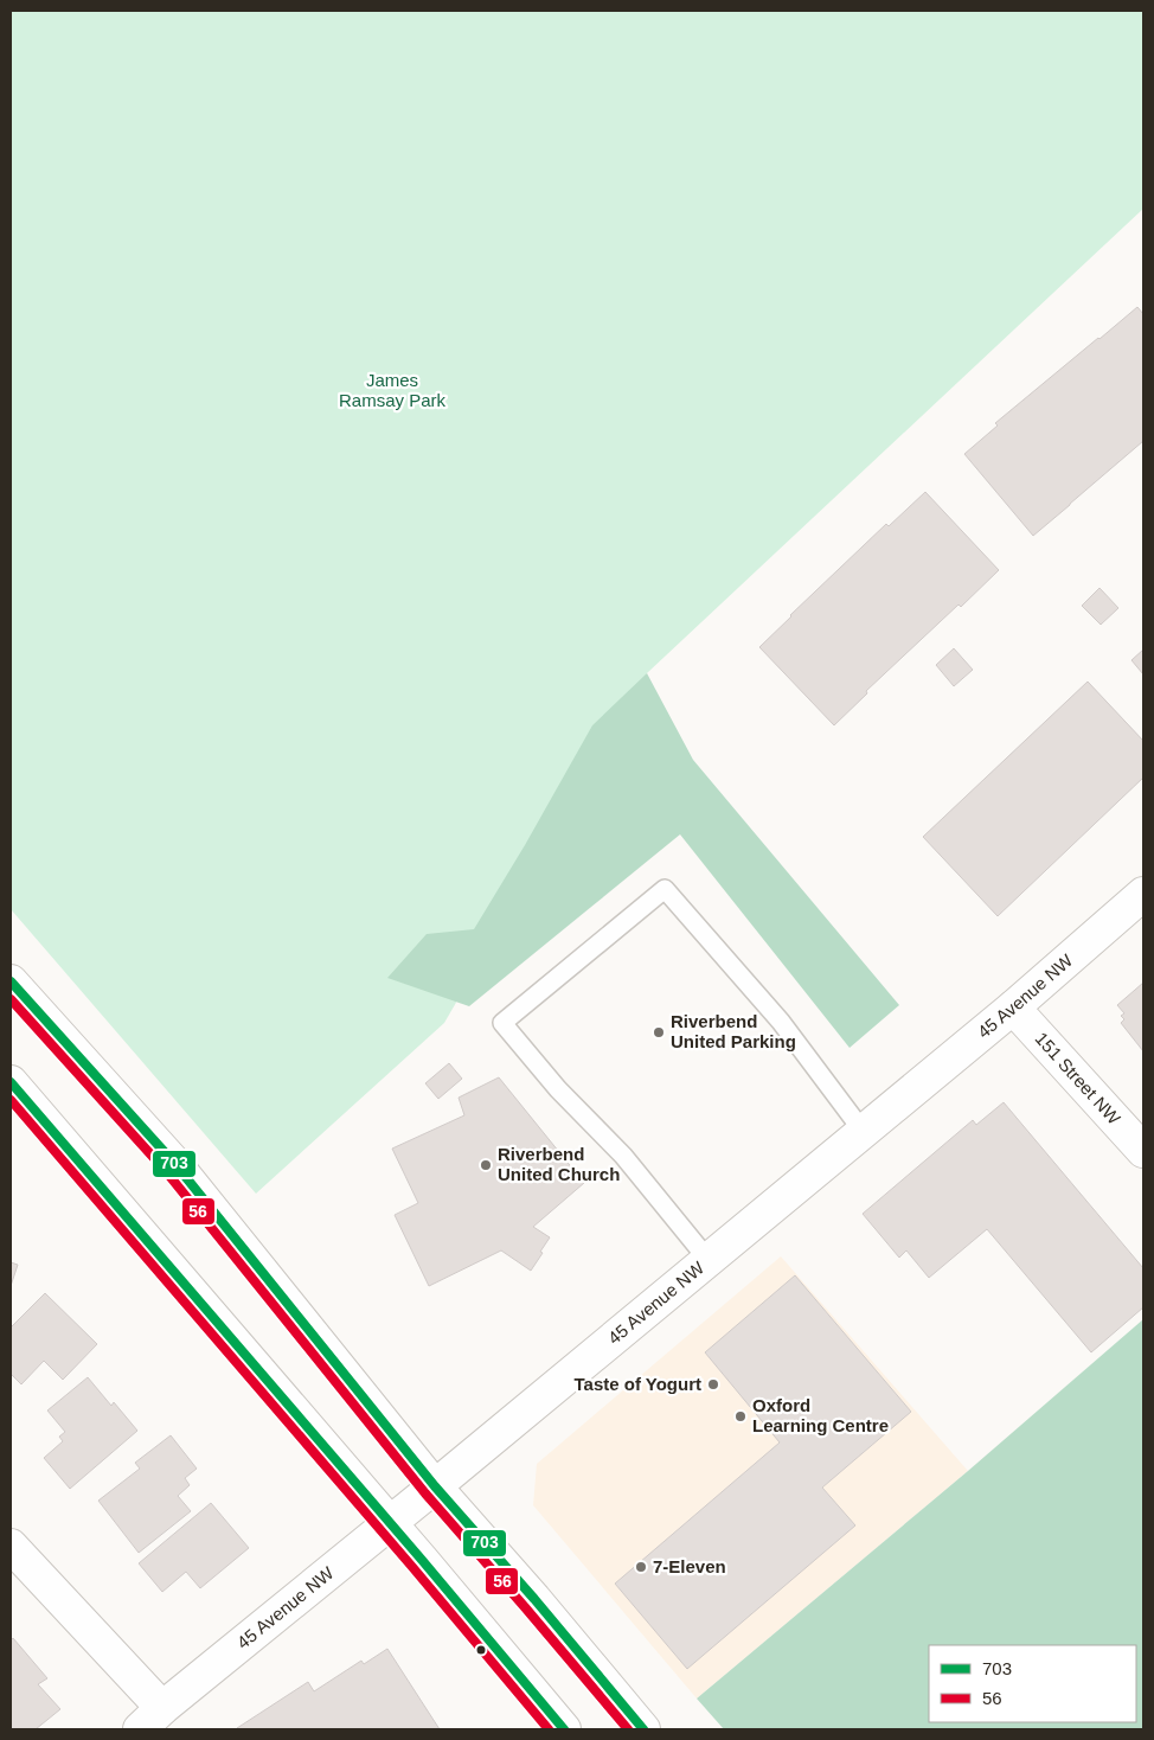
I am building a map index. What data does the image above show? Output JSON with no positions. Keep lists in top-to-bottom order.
{
  "streets": {
    "street": ["45 Avenue NW", "151 Street NW"]
  },
  "crossings": [
    ["45 Avenue NW", "151 Street NW"]
  ],
  "parks": ["James Ramsay Park"],
  "places": [
    "Riverbend United Parking",
    "Riverbend United Church",
    "Taste of Yogurt",
    "Oxford Learning Centre",
    "7-Eleven"
  ],
  "lines": ["transit line 703", "transit line 56"],
  "legend": ["703", "56"]
}
